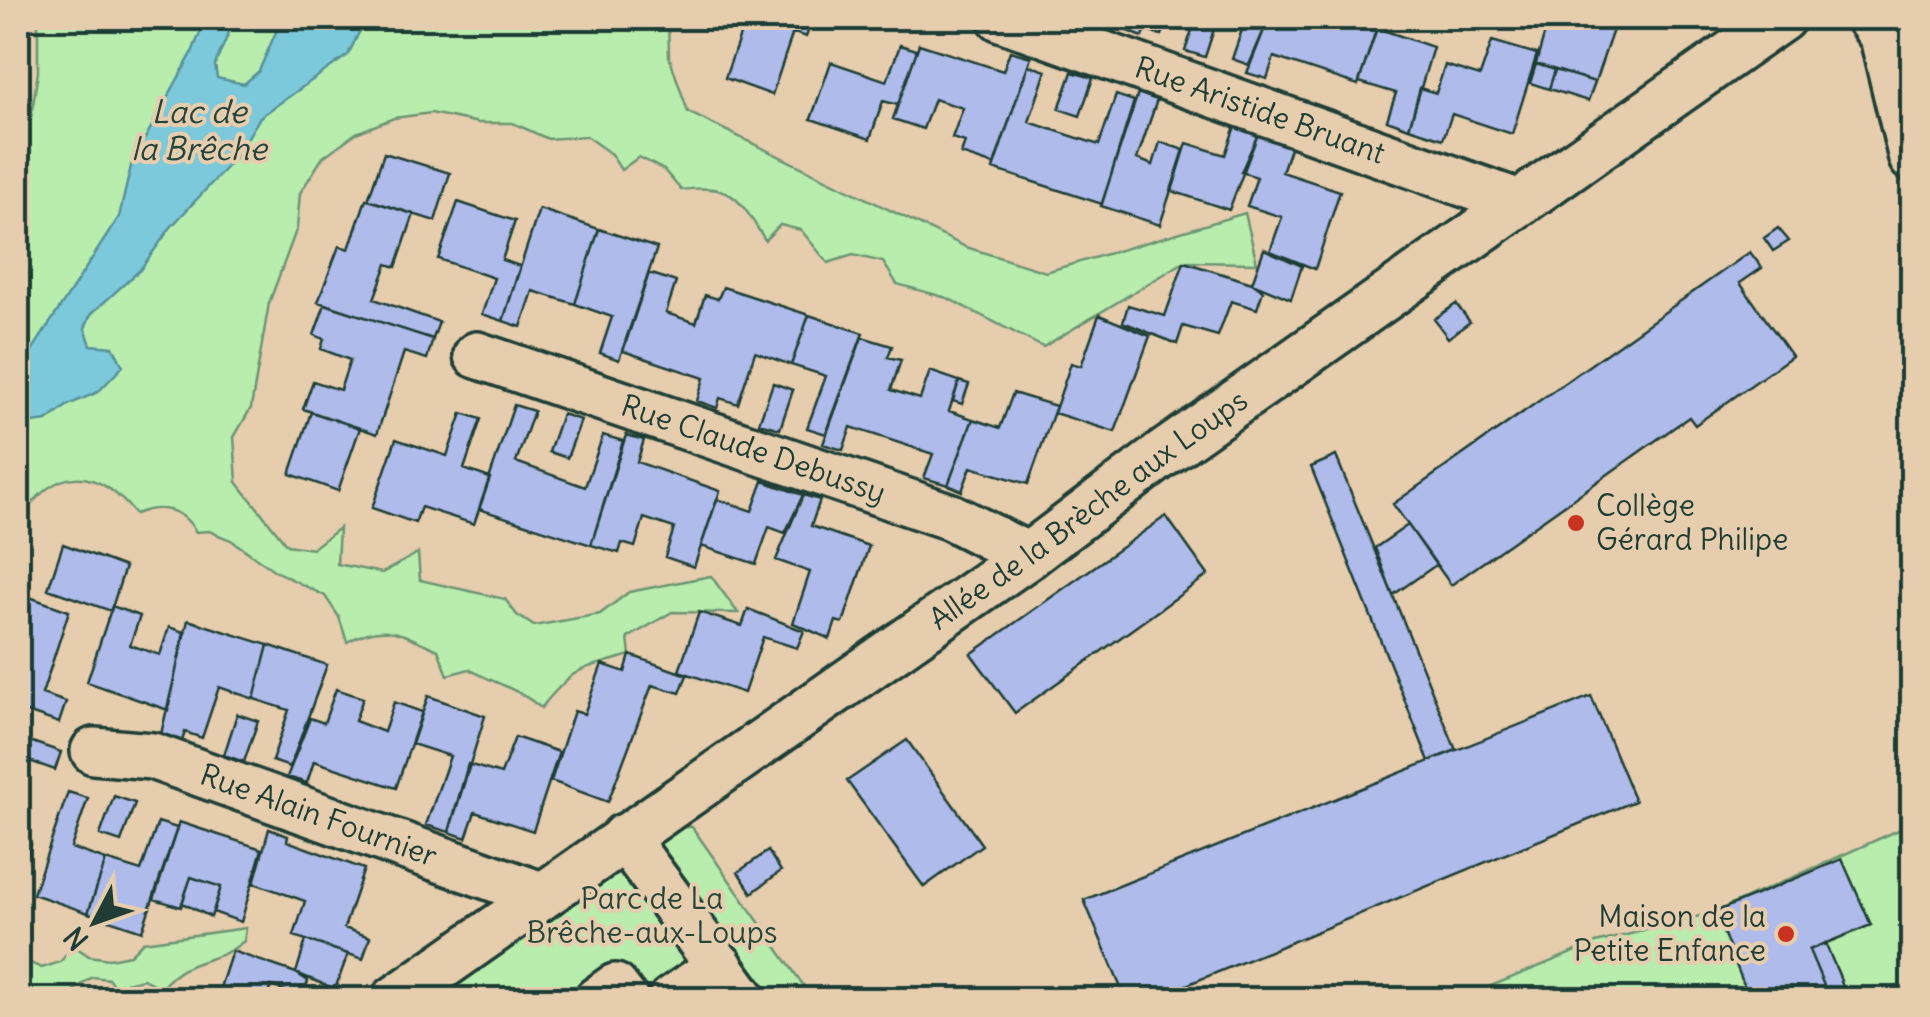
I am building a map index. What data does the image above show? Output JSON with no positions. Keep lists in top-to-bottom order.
{
  "streets": {
    "street": [
      "Rue Aristide Bruant",
      "Rue Claude Debussy",
      "Allée de la Brèche aux Loups",
      "Rue Alain Fournier"
    ]
  },
  "crossings": [
    ["Rue Aristide Bruant", "Allée de la Brèche aux Loups"],
    ["Rue Claude Debussy", "Allée de la Brèche aux Loups"],
    ["Allée de la Brèche aux Loups", "Rue Alain Fournier"]
  ],
  "water": ["Lac de la Brêche"],
  "parks": ["Parc de La Brêche-aux-Loups"],
  "places": ["Collège Gérard Philipe", "Maison de la Petite Enfance"],
  "north": "bottom left"
}
